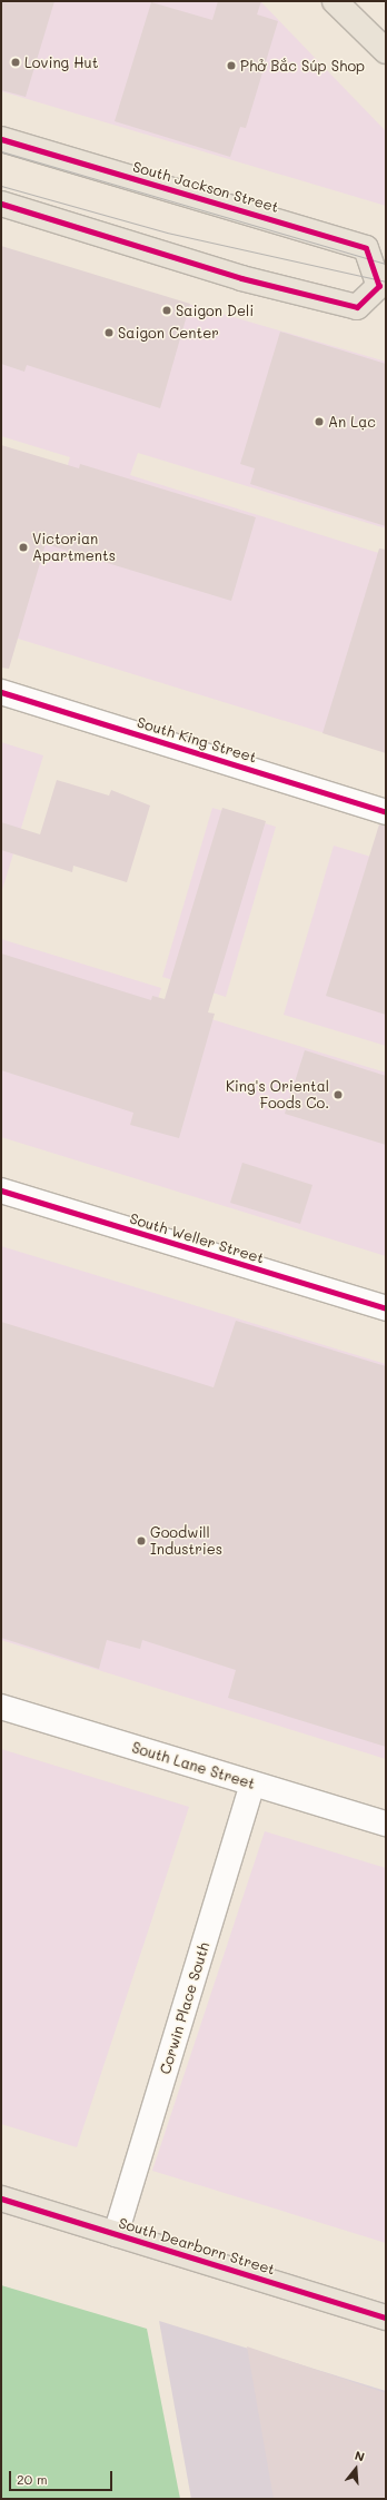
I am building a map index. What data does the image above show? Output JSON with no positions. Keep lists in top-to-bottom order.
{
  "streets": {
    "main road": ["South Jackson Street", "South Dearborn Street"],
    "street": [
      "South King Street",
      "South Weller Street",
      "South Lane Street",
      "Corwin Place South"
    ]
  },
  "crossings": [
    ["South Lane Street", "Corwin Place South"],
    ["Corwin Place South", "South Dearborn Street"]
  ],
  "places": [
    "Loving Hut",
    "Phở Bắc Súp Shop",
    "Saigon Deli",
    "Saigon Center",
    "An Lạc",
    "Victorian Apartments",
    "King's Oriental Foods Co.",
    "Goodwill Industries"
  ],
  "scale_bar": "20 m",
  "north": "top"
}
